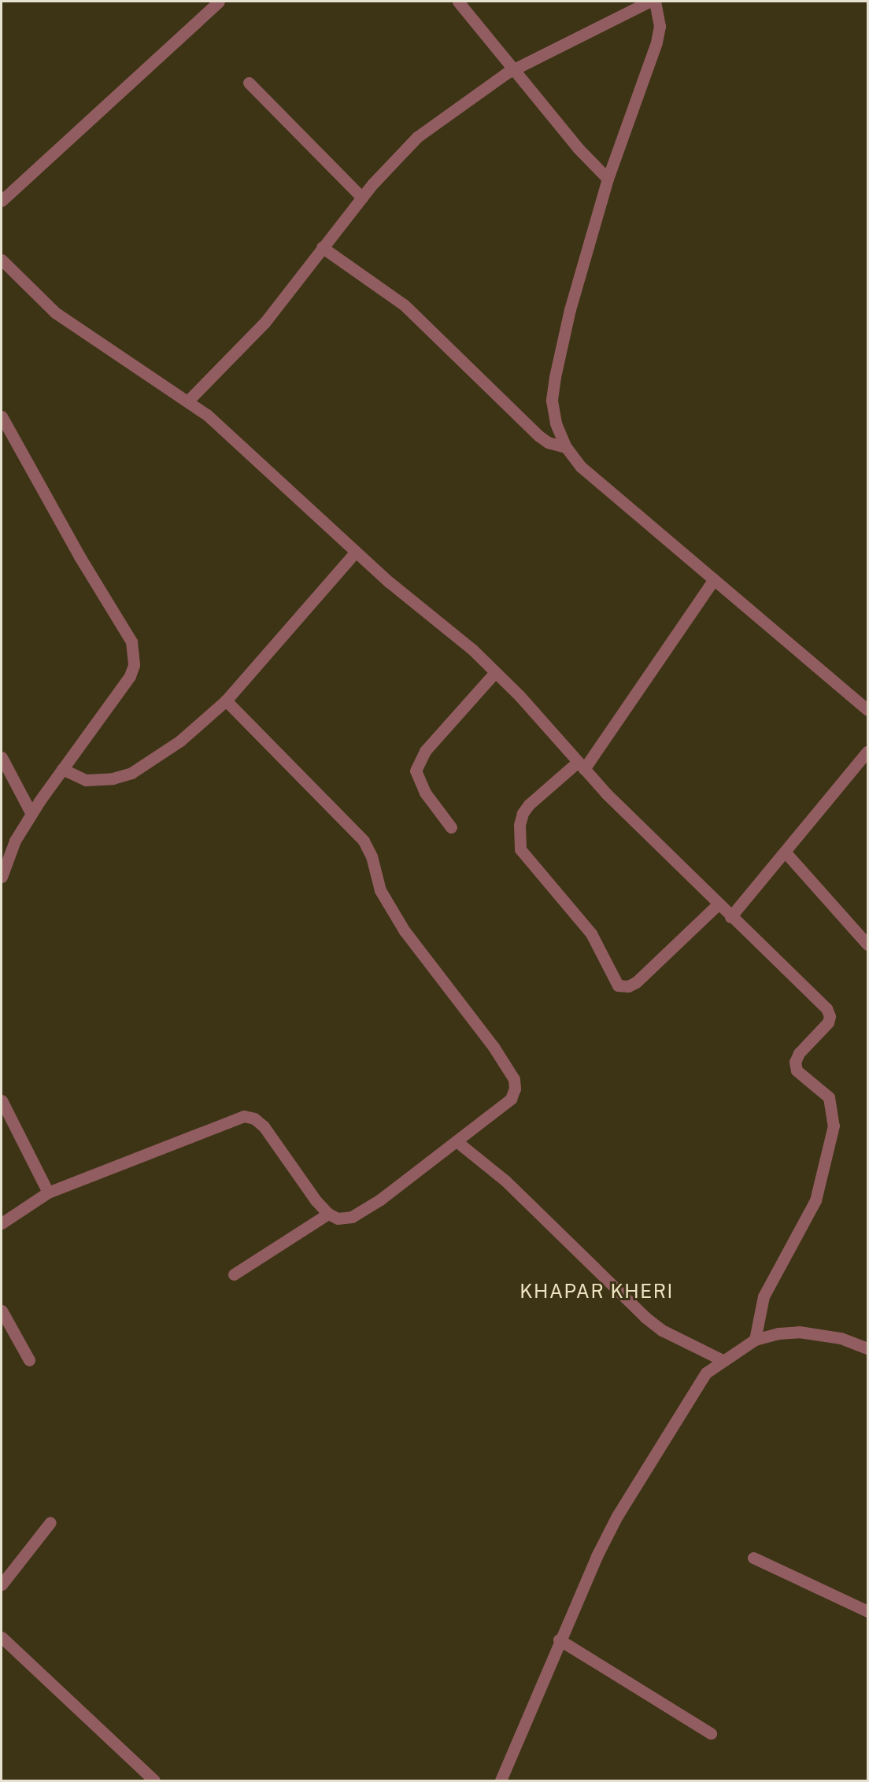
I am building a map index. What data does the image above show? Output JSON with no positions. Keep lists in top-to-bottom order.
{
  "districts": ["KHAPAR KHERI"]
}
